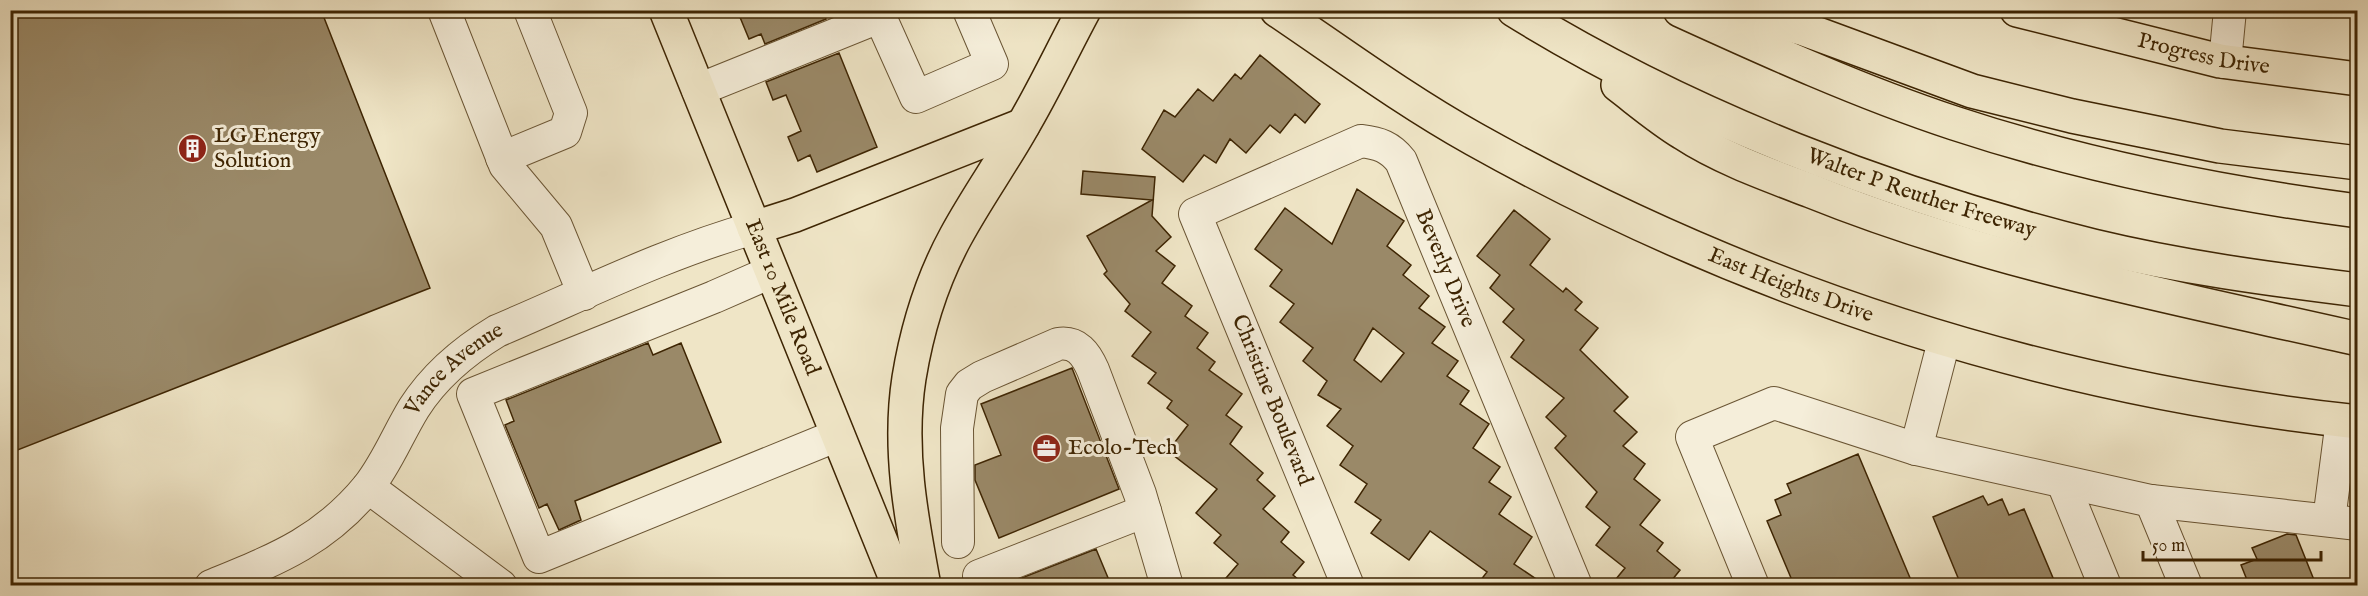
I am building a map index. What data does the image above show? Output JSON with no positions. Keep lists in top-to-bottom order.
{
  "streets": {
    "main road": [
      "Progress Drive",
      "Walter P Reuther Freeway",
      "East Heights Drive",
      "East 10 Mile Road"
    ],
    "street": ["Beverly Drive", "Vance Avenue", "Christine Boulevard"]
  },
  "crossings": [
    ["Beverly Drive", "Christine Boulevard"],
    ["East 10 Mile Road", "Vance Avenue"]
  ],
  "places": {
    "building": ["LG Energy Solution"],
    "office": ["Ecolo-Tech"]
  },
  "scale_bar": "50 m"
}
